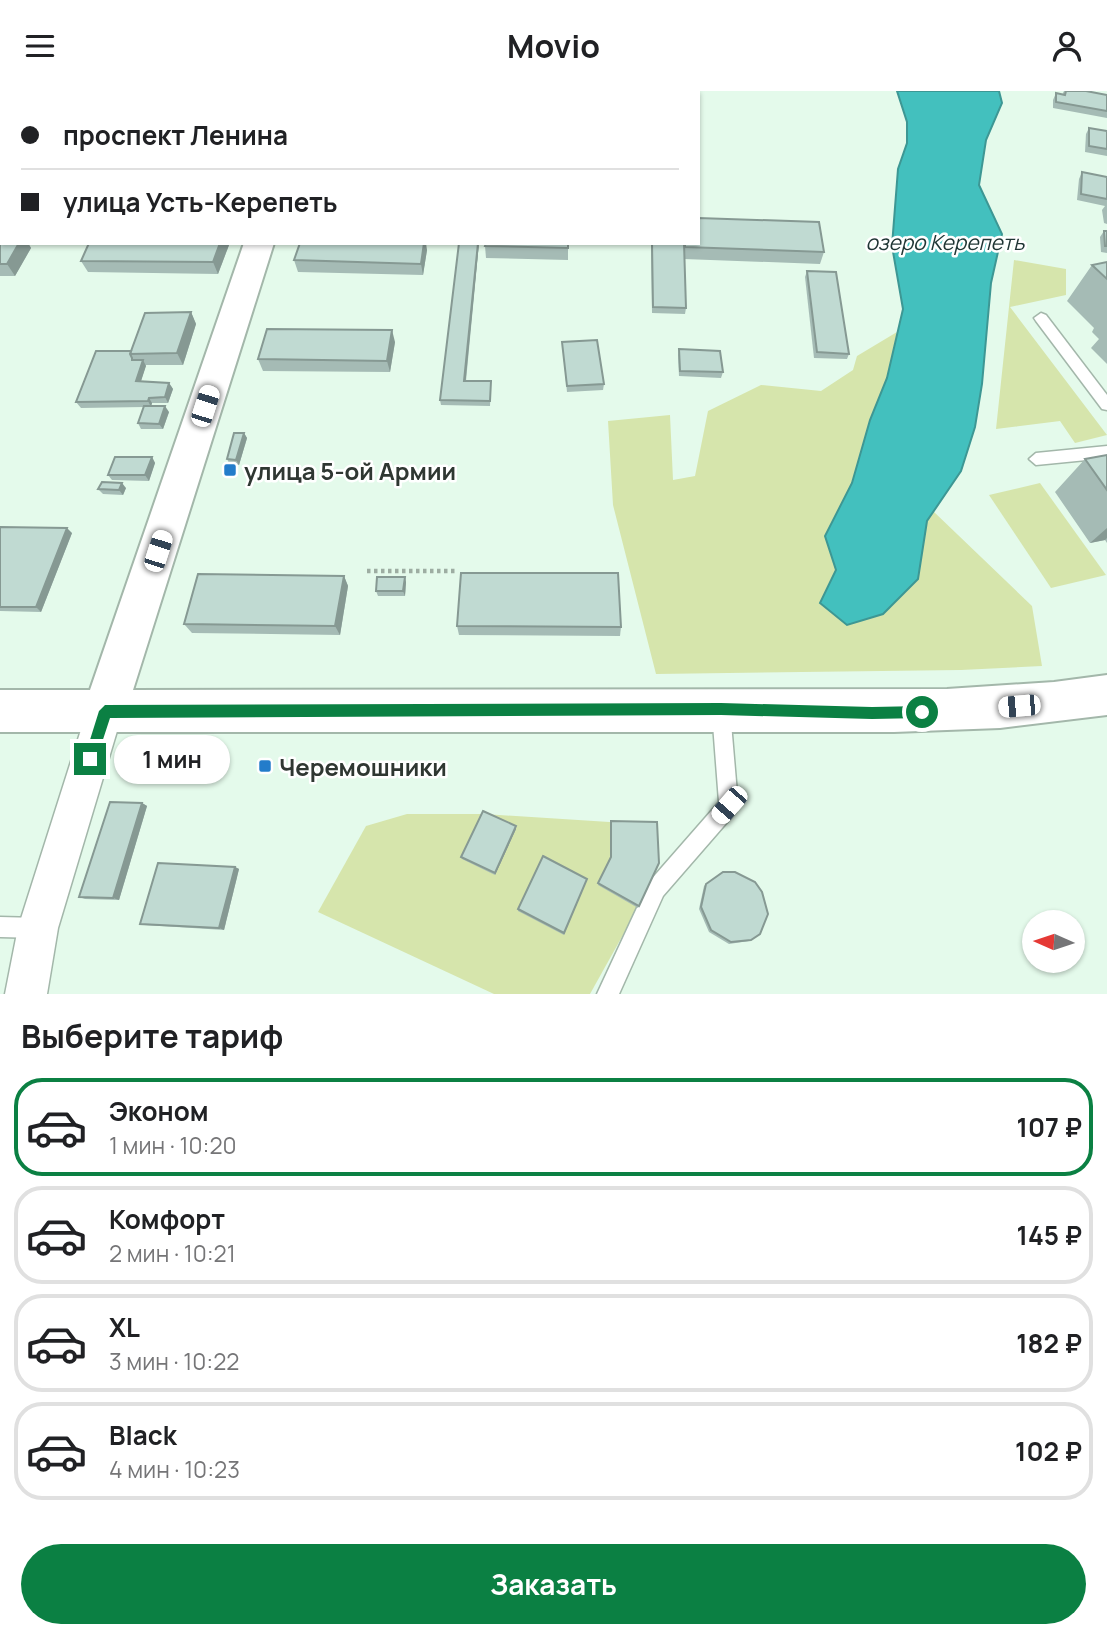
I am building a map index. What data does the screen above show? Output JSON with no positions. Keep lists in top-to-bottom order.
{
  "water": ["озеро Керепеть"],
  "places": {
    "transit": ["улица 5-ой Армии", "Черемошники"]
  },
  "north": "left",
  "page": {
    "header": "Movio",
    "banner": ["проспект Ленина", "улица Усть-Керепеть"],
    "bubble": "1 мин",
    "heading": "Выберите тариф",
    "list": [
      {
        "name": "Эконом",
        "note": "1 мин · 10:20",
        "value": "107 ₽"
      },
      {
        "name": "Комфорт",
        "note": "2 мин · 10:21",
        "value": "145 ₽"
      },
      {
        "name": "XL",
        "note": "3 мин · 10:22",
        "value": "182 ₽"
      },
      {
        "name": "Black",
        "note": "4 мин · 10:23",
        "value": "102 ₽"
      }
    ],
    "buttons": "Заказать"
  }
}
